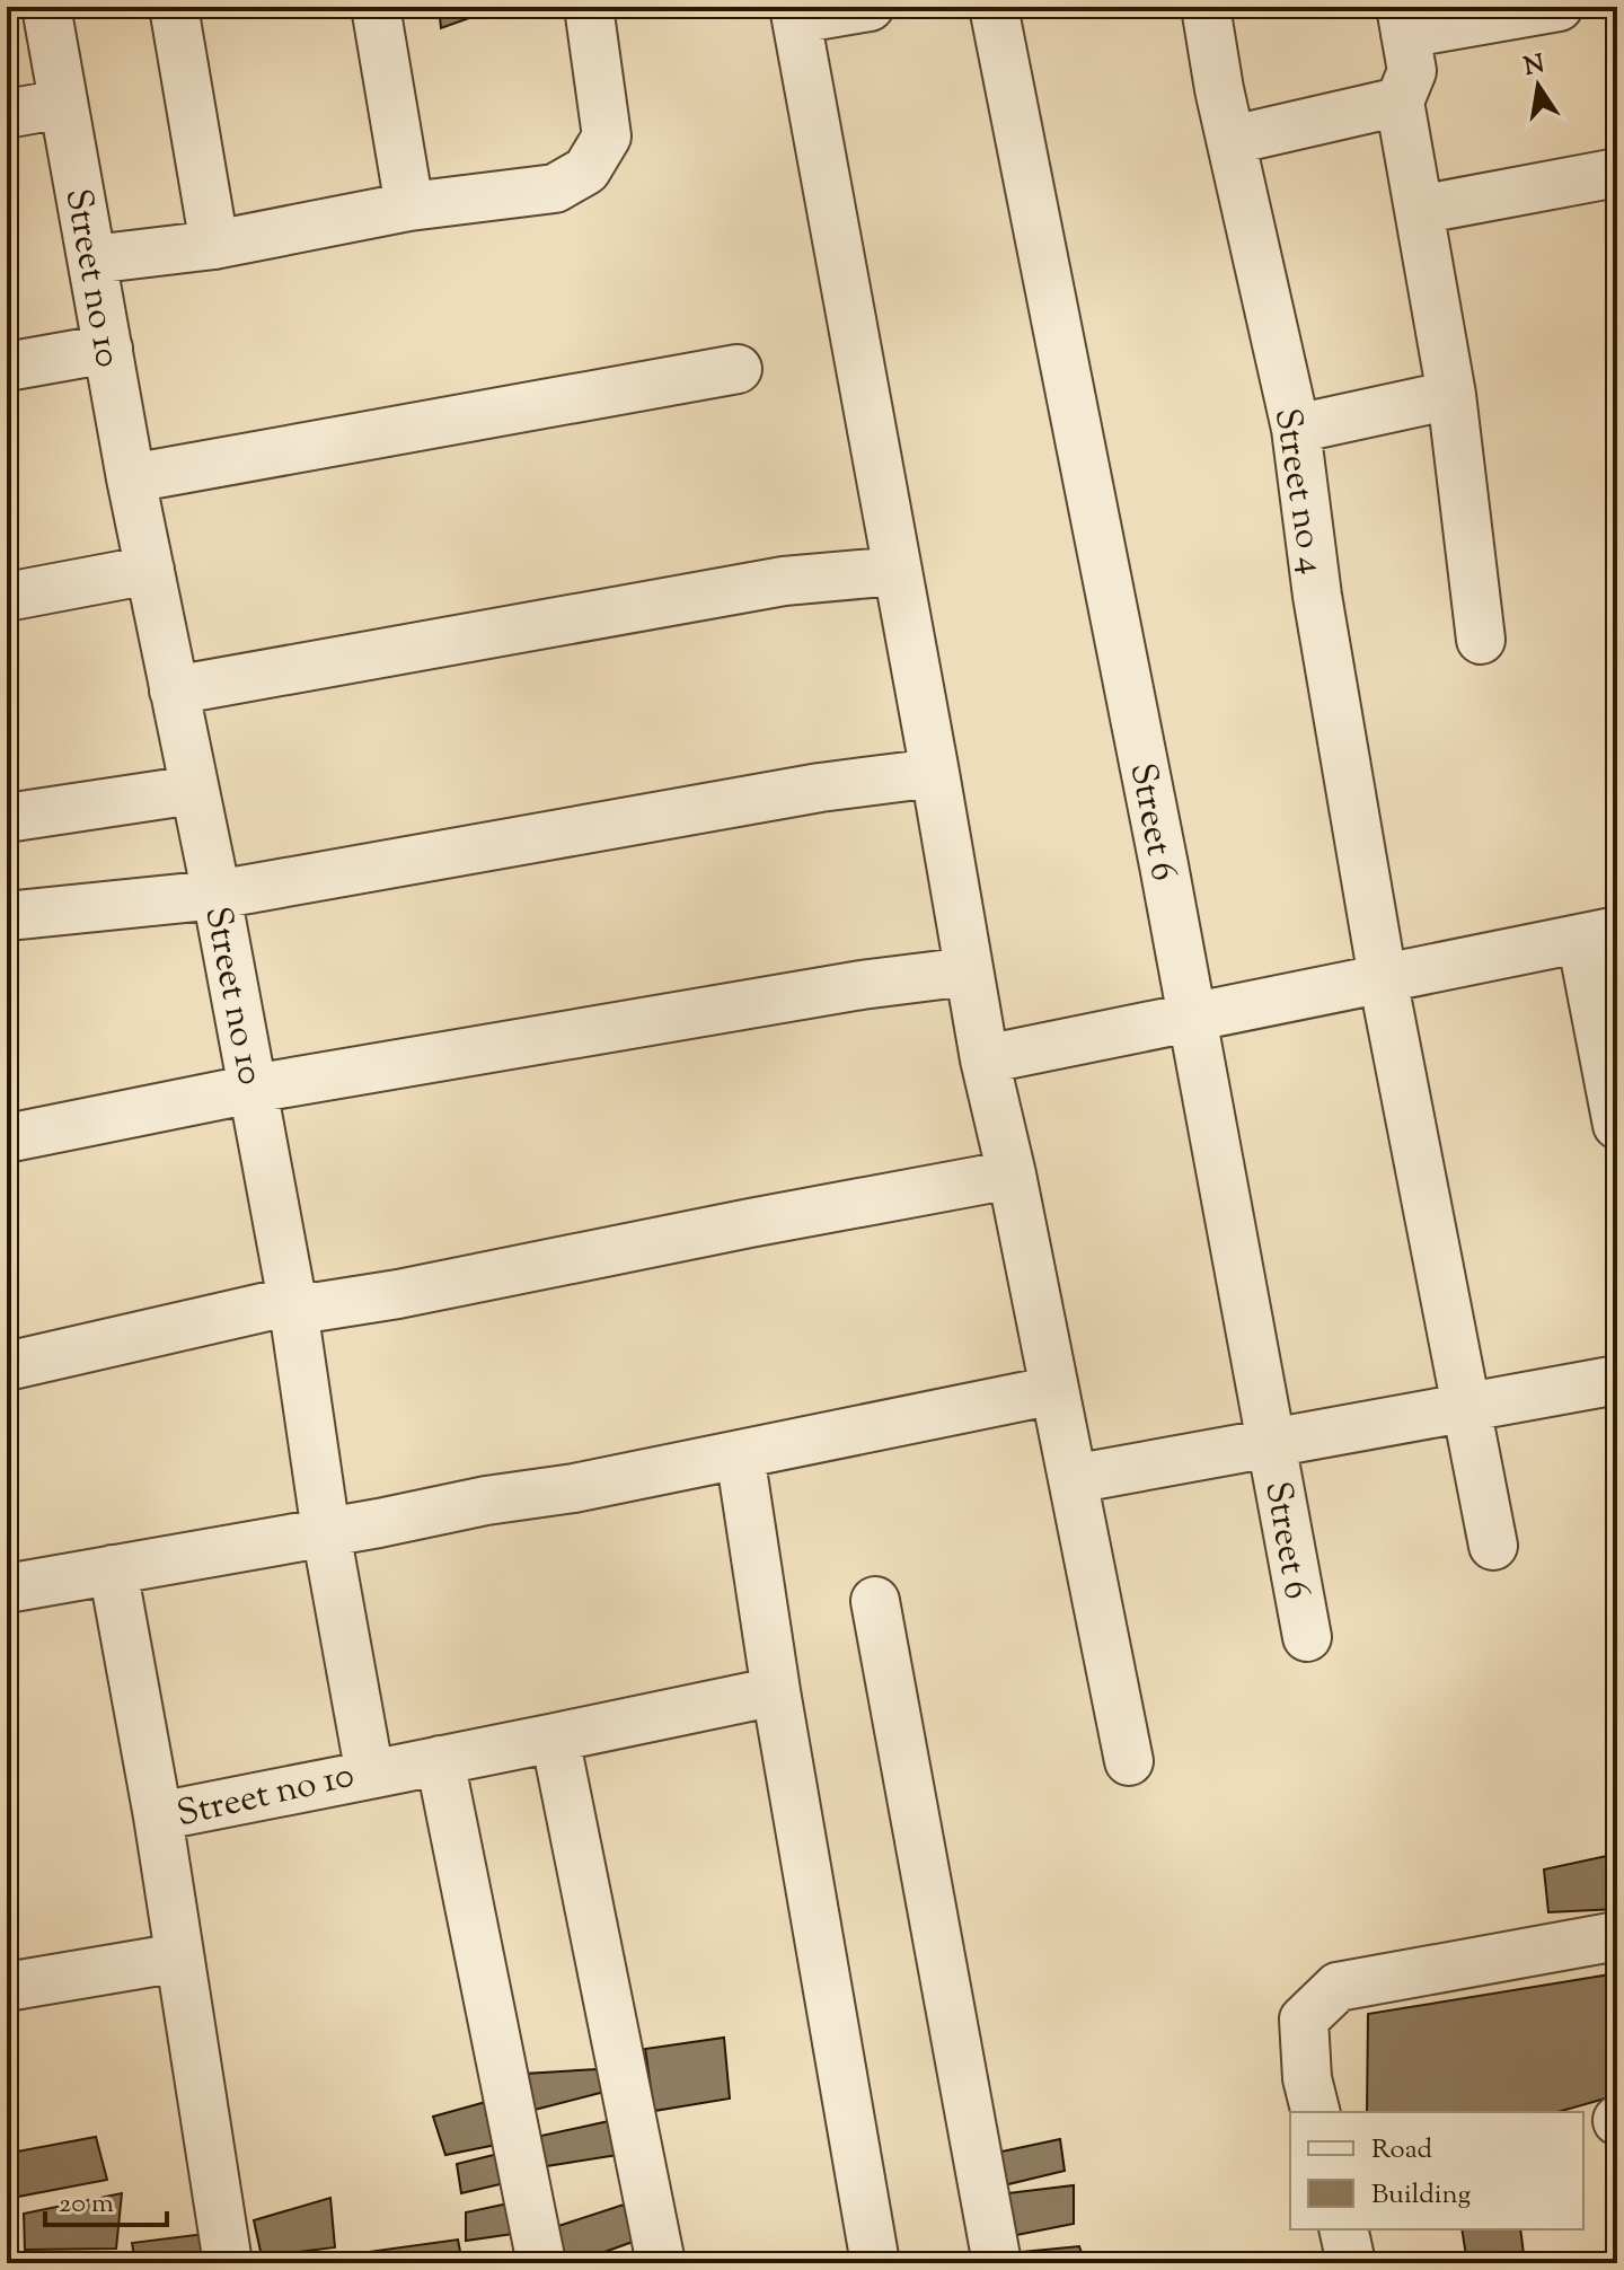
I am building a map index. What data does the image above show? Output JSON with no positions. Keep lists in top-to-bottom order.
{
  "streets": {
    "street": ["Street no 10", "Street no 4", "Street 6"]
  },
  "legend": ["Road", "Building"],
  "scale_bar": "20 m",
  "north": "top"
}
